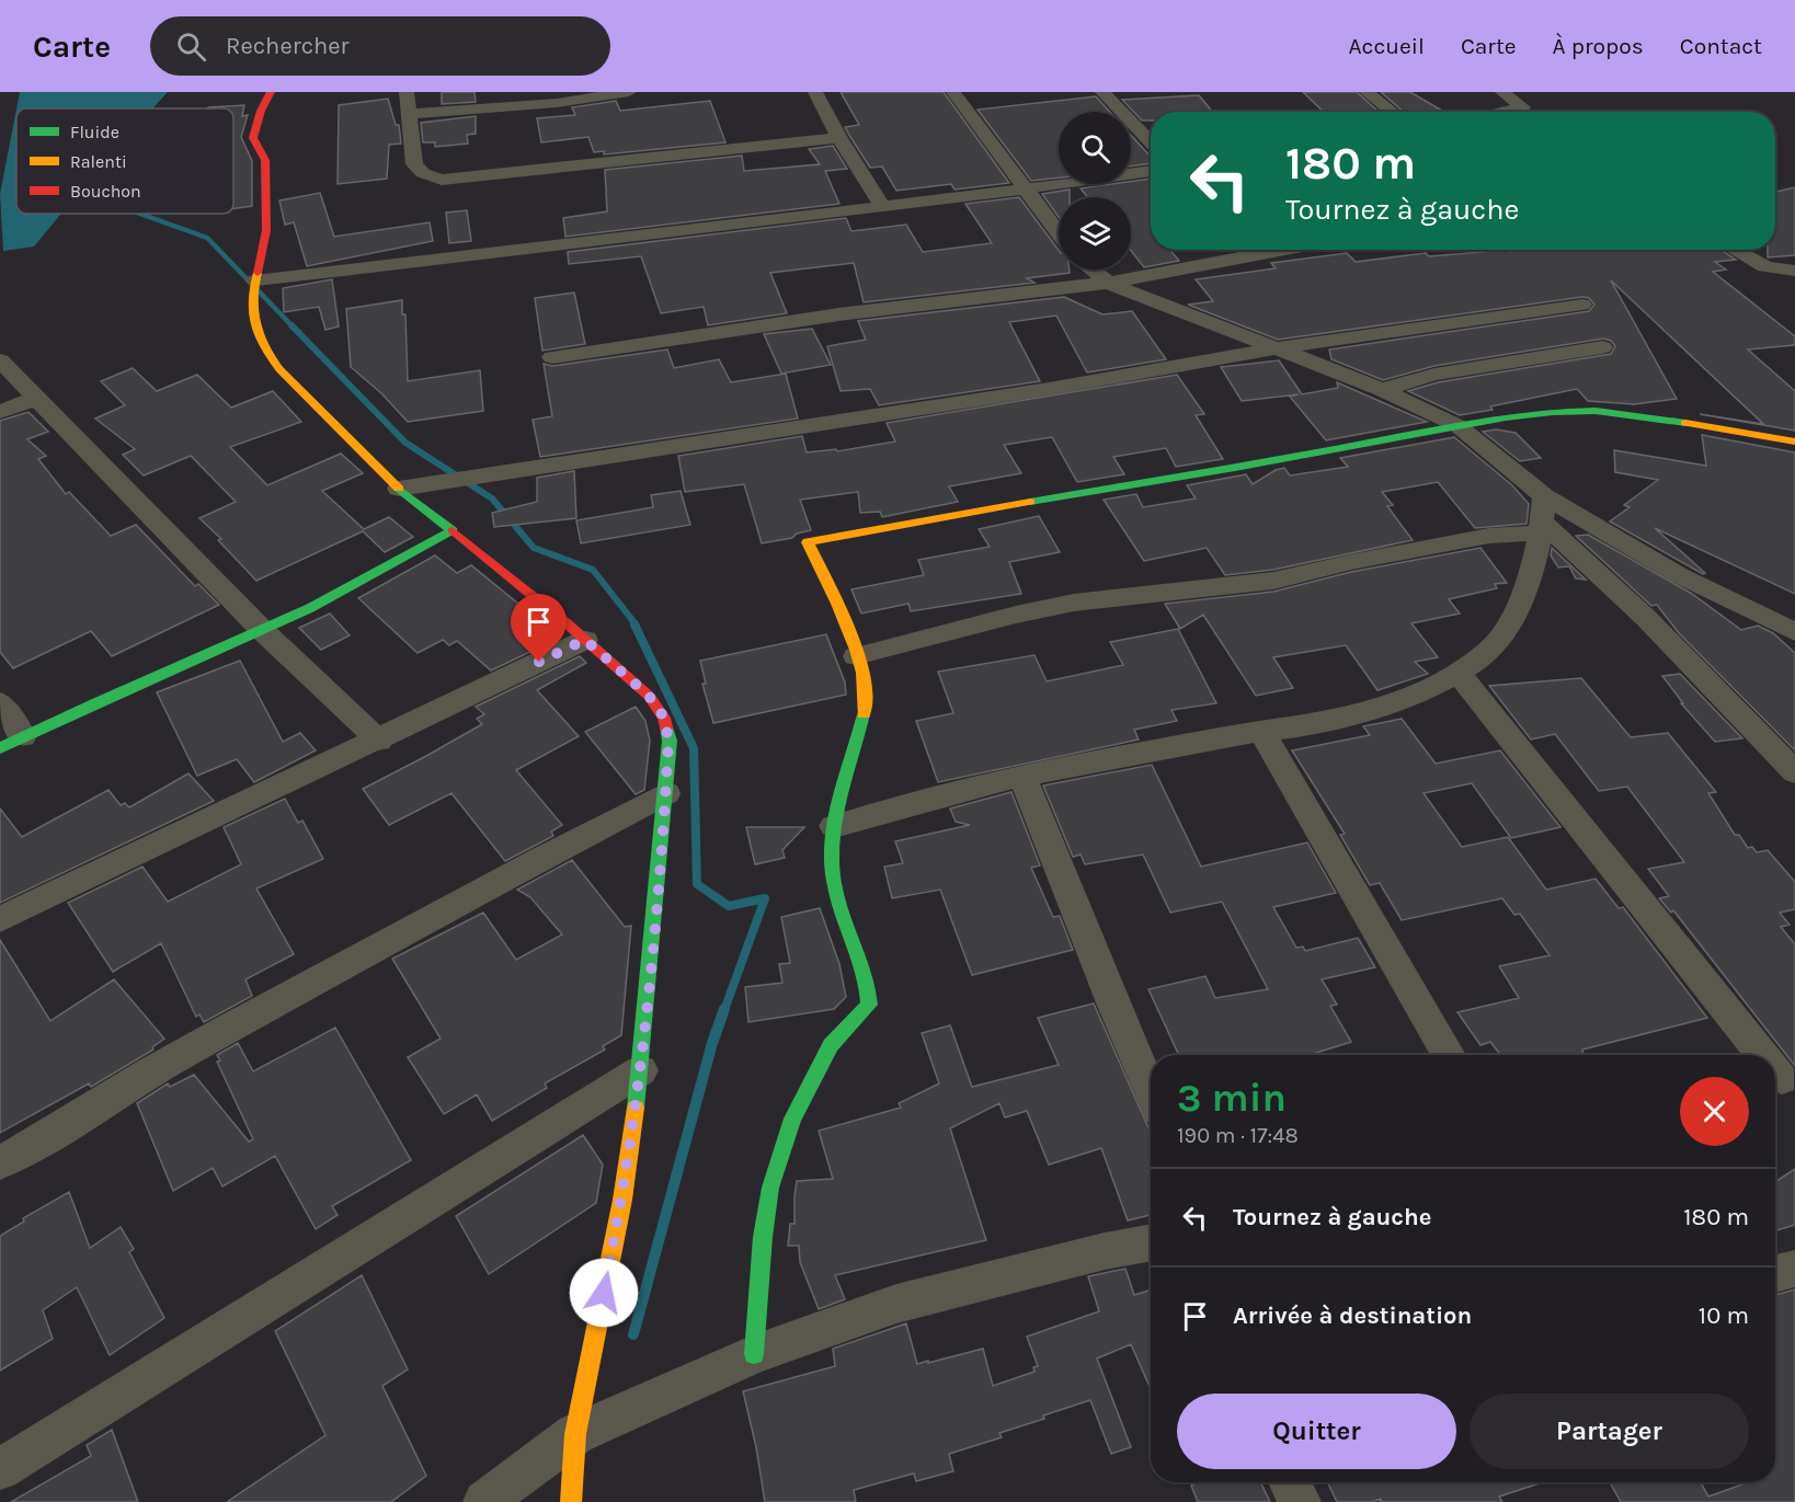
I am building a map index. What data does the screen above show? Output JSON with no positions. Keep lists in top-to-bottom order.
{
  "legend": ["Fluide", "Ralenti", "Bouchon"],
  "page": {
    "header": "Carte",
    "search": "Rechercher",
    "nav": [
      "Accueil",
      "Carte",
      "À propos",
      "Contact"
    ],
    "turn": ["180 m", "Tournez à gauche"],
    "heading": ["3 min", "190 m · 17:48"],
    "list": [
      {
        "name": "Tournez à gauche",
        "value": "180 m"
      },
      {
        "name": "Arrivée à destination",
        "value": "10 m"
      }
    ],
    "buttons": ["Quitter", "Partager"]
  }
}
